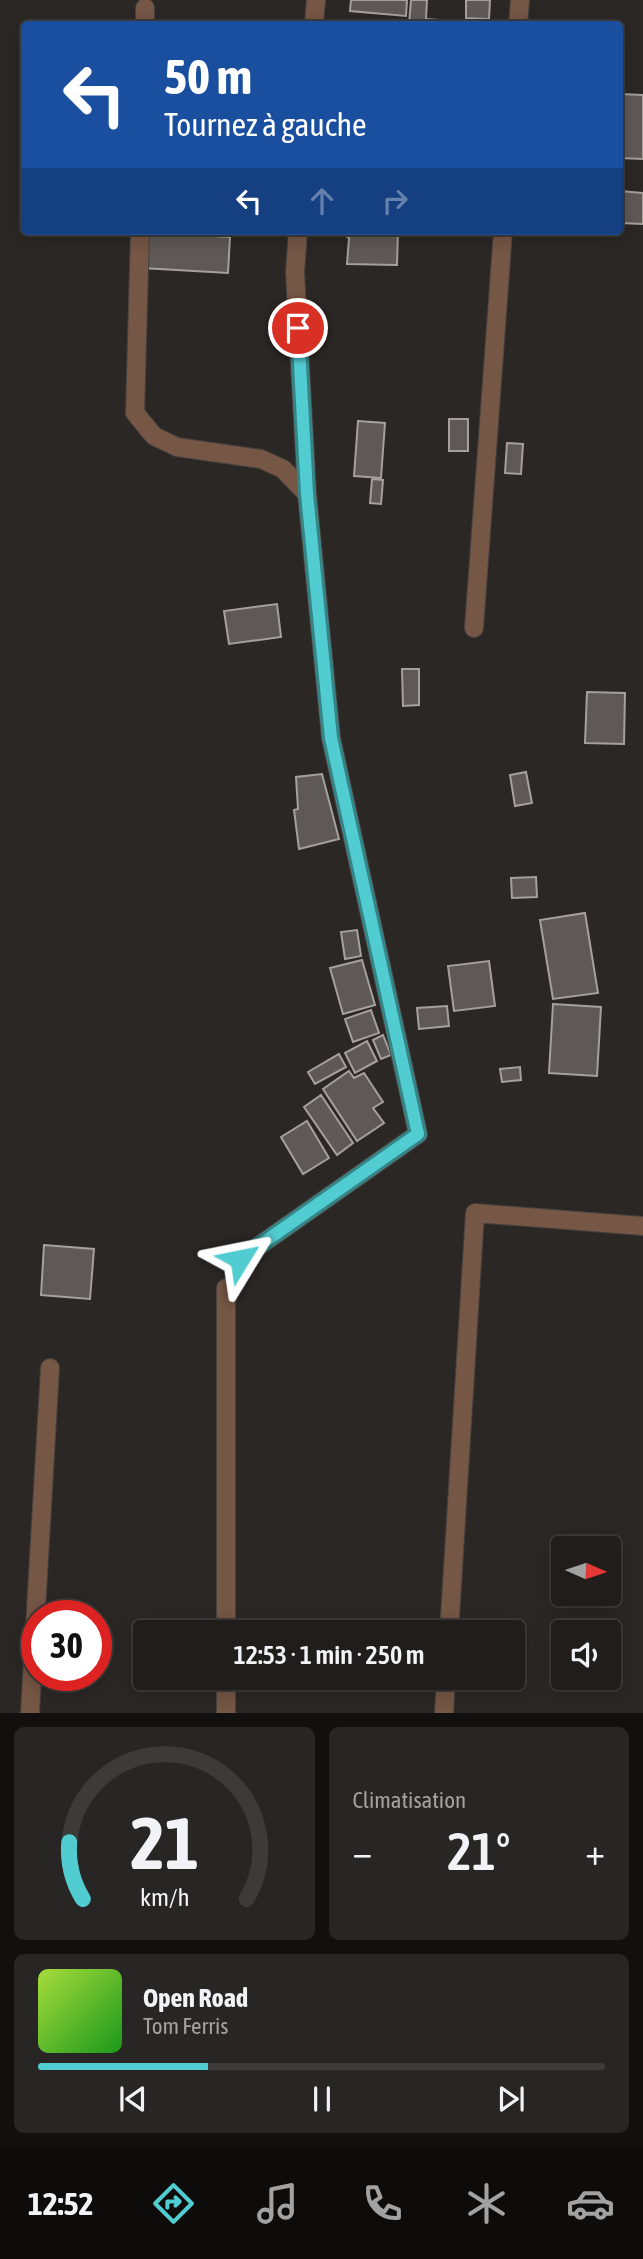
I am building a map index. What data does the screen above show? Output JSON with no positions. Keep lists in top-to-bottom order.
{
  "north": "right",
  "page": {
    "turn": ["50 m", "Tournez à gauche"],
    "limit": "30",
    "trip": "12:53 · 1 min · 250 m",
    "tile": "Climatisation",
    "heat": ["−", "21°", "+"],
    "song": ["Open Road", "Tom Ferris"],
    "tabs": "12:52",
    "gauge": ["21", "km/h"]
  }
}
